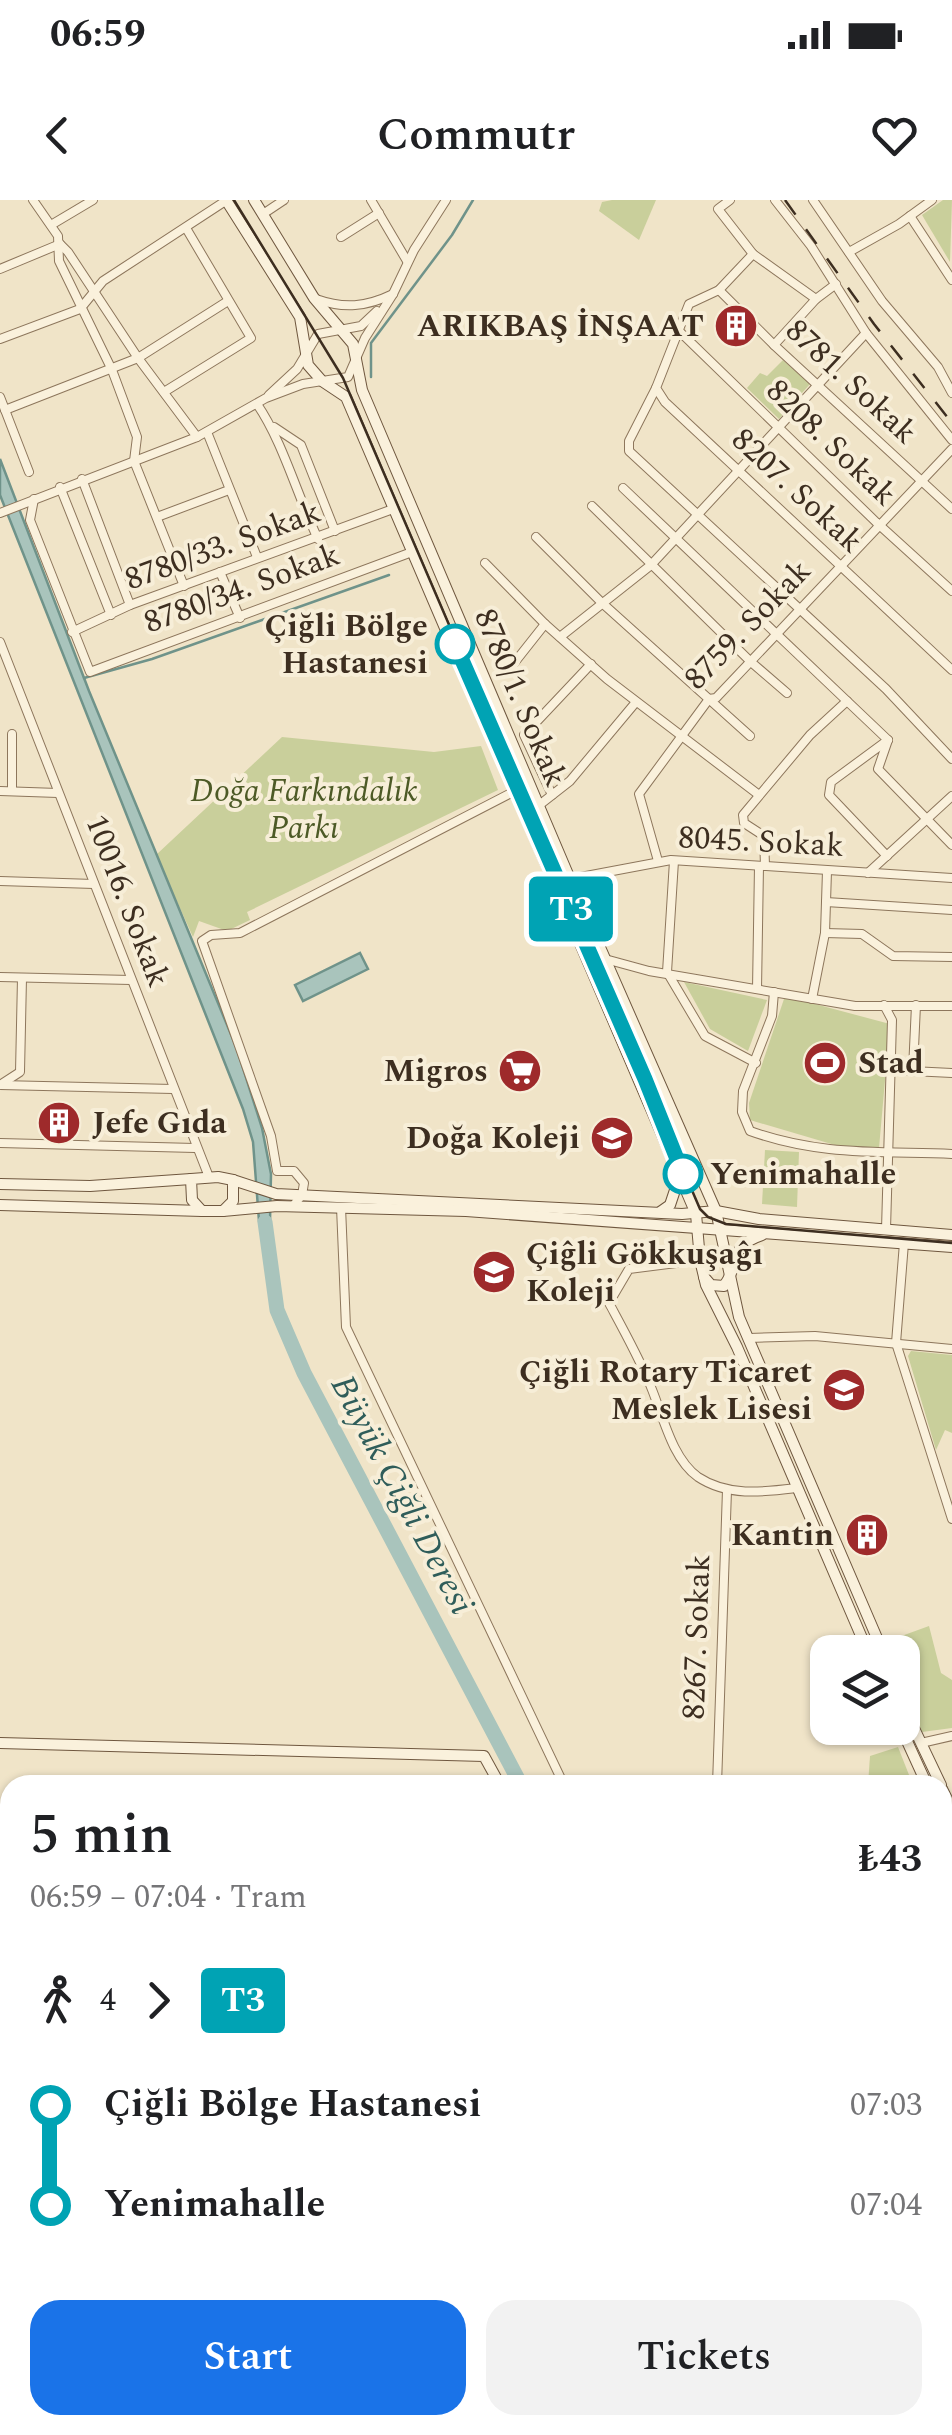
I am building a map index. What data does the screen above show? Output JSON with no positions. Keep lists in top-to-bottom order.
{
  "streets": {
    "street": [
      "8781. Sokak",
      "8208. Sokak",
      "8207. Sokak",
      "8780/33. Sokak",
      "8780/34. Sokak",
      "8759. Sokak",
      "8780/1. Sokak",
      "8045. Sokak",
      "10016. Sokak",
      "8267. Sokak"
    ]
  },
  "crossings": [
    ["8781. Sokak", "8759. Sokak"],
    ["8208. Sokak", "8759. Sokak"],
    ["8207. Sokak", "8759. Sokak"],
    ["8780/33. Sokak", "8780/34. Sokak"],
    ["8759. Sokak", "8045. Sokak"],
    ["8780/1. Sokak", "8045. Sokak"]
  ],
  "water": ["Büyük Çiğli Deresi"],
  "parks": ["Doğa Farkındalık Parkı"],
  "places": {
    "building": ["ARIKBAŞ İNŞAAT", "Jefe Gıda", "Kantin"],
    "other": ["Çiğli Bölge Hastanesi", "Yenimahalle"],
    "sports": ["Stad"],
    "supermarket": ["Migros"],
    "school or university": ["Doğa Koleji", "Çiĝli Gökkuşaĝı Koleji", "Çiğli Rotary Ticaret Meslek Lisesi"]
  },
  "lines": ["tram line T3"],
  "page": {
    "status": "06:59",
    "header": "Commutr",
    "on_map": "T3",
    "heading": ["5 min", "06:59 – 07:04 · Tram", "₺43"],
    "legs": ["4", "T3"],
    "list": [
      {
        "name": "Çiğli Bölge Hastanesi",
        "value": "07:03"
      },
      {
        "name": "Yenimahalle",
        "value": "07:04"
      }
    ],
    "buttons": ["Start", "Tickets"]
  }
}
